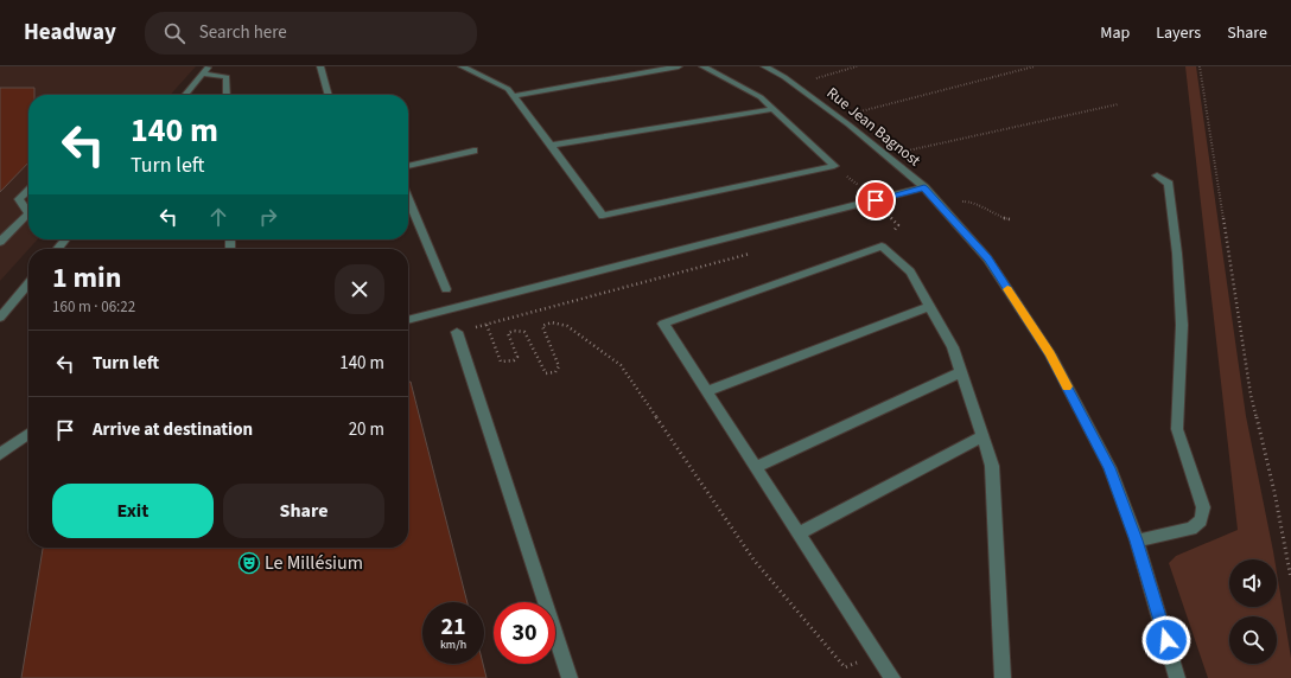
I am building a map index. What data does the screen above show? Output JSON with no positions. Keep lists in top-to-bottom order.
{
  "streets": {
    "street": ["Rue Jean Bagnost"]
  },
  "places": {
    "theatre": ["Le Millésium"]
  },
  "page": {
    "header": "Headway",
    "search": "Search here",
    "nav": ["Map", "Layers", "Share"],
    "turn": ["140 m", "Turn left"],
    "heading": ["1 min", "160 m · 06:22"],
    "list": [
      {
        "name": "Turn left",
        "value": "140 m"
      },
      {
        "name": "Arrive at destination",
        "value": "20 m"
      }
    ],
    "buttons": ["Exit", "Share"],
    "speed": "21 km/h",
    "limit": "30"
  }
}
